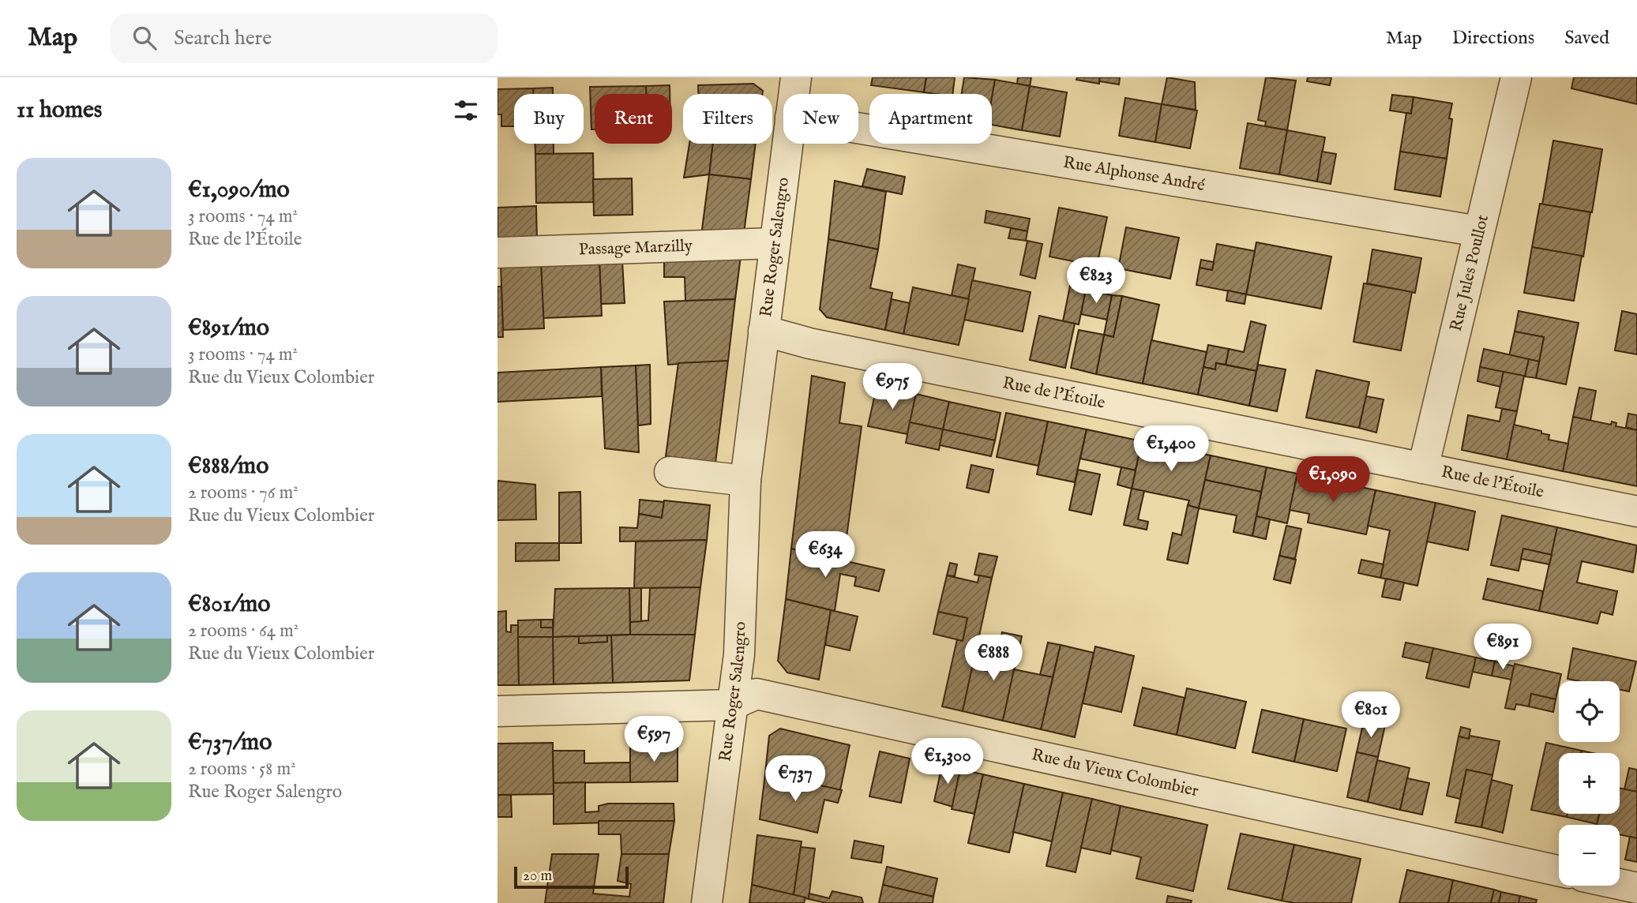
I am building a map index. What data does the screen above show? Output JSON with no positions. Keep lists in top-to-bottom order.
{
  "streets": {
    "street": [
      "Rue Alphonse André",
      "Rue Roger Salengro",
      "Passage Marzilly",
      "Rue Jules Poullot",
      "Rue de l'Étoile",
      "Rue du Vieux Colombier"
    ]
  },
  "crossings": [
    ["Rue Alphonse André", "Rue Jules Poullot"],
    ["Rue Roger Salengro", "Passage Marzilly"],
    ["Rue Roger Salengro", "Rue de l'Étoile"],
    ["Rue Roger Salengro", "Rue du Vieux Colombier"],
    ["Rue Jules Poullot", "Rue de l'Étoile"]
  ],
  "scale_bar": "20 m",
  "page": {
    "header": "Map",
    "search": "Search here",
    "nav": ["Map", "Directions", "Saved"],
    "heading": "11 homes",
    "chip": [
      "Buy",
      "Rent",
      "Filters",
      "New",
      "Apartment"
    ],
    "list": [
      {
        "name": "€1,090/mo",
        "note": "3 rooms · 74 m² · Rue de l'Étoile"
      },
      {
        "name": "€891/mo",
        "note": "3 rooms · 74 m² · Rue du Vieux Colombier"
      },
      {
        "name": "€888/mo",
        "note": "2 rooms · 76 m² · Rue du Vieux Colombier"
      },
      {
        "name": "€801/mo",
        "note": "2 rooms · 64 m² · Rue du Vieux Colombier"
      },
      {
        "name": "€737/mo",
        "note": "2 rooms · 58 m² · Rue Roger Salengro"
      }
    ],
    "price": [
      "€823",
      "€975",
      "€1,400",
      "€1,090",
      "€634",
      "€891",
      "€888",
      "€801",
      "€597",
      "€1,300",
      "€737"
    ],
    "map_buttons": ["+", "−"],
    "scale": "20 m"
  }
}
